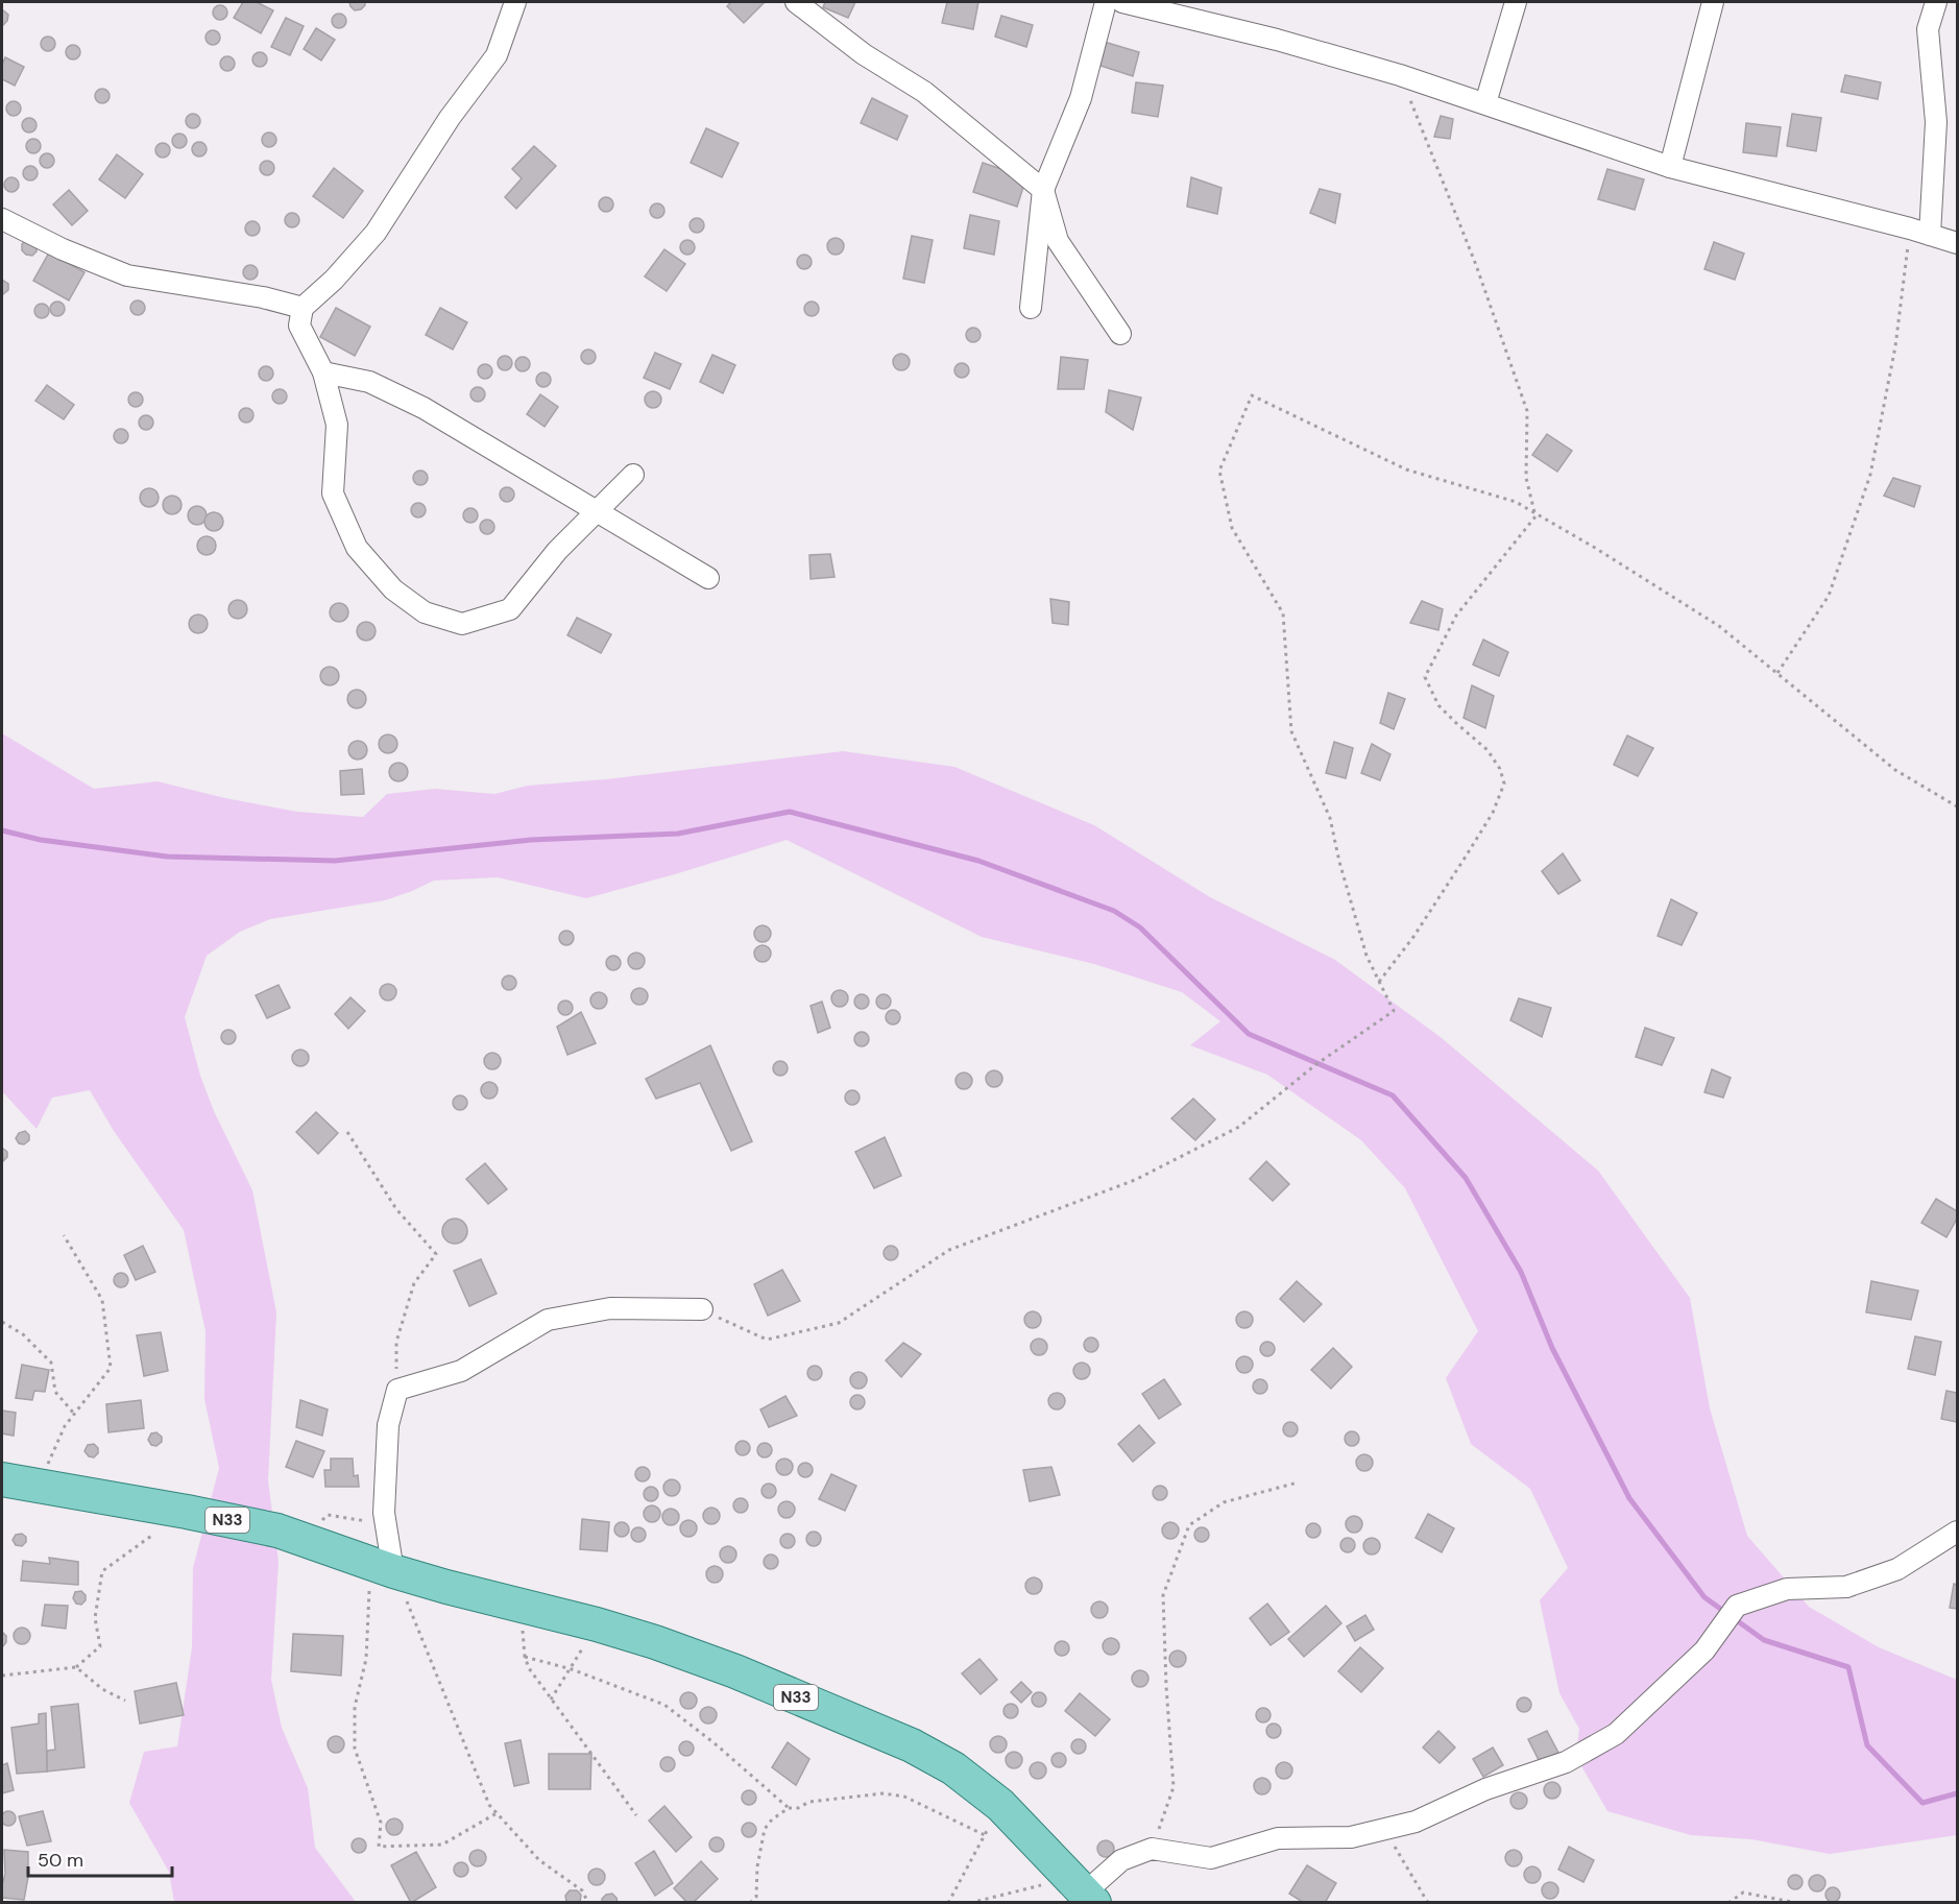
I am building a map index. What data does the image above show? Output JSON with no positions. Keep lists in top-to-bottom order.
{
  "streets": {
    "main road": ["N33"]
  },
  "scale_bar": "50 m"
}
